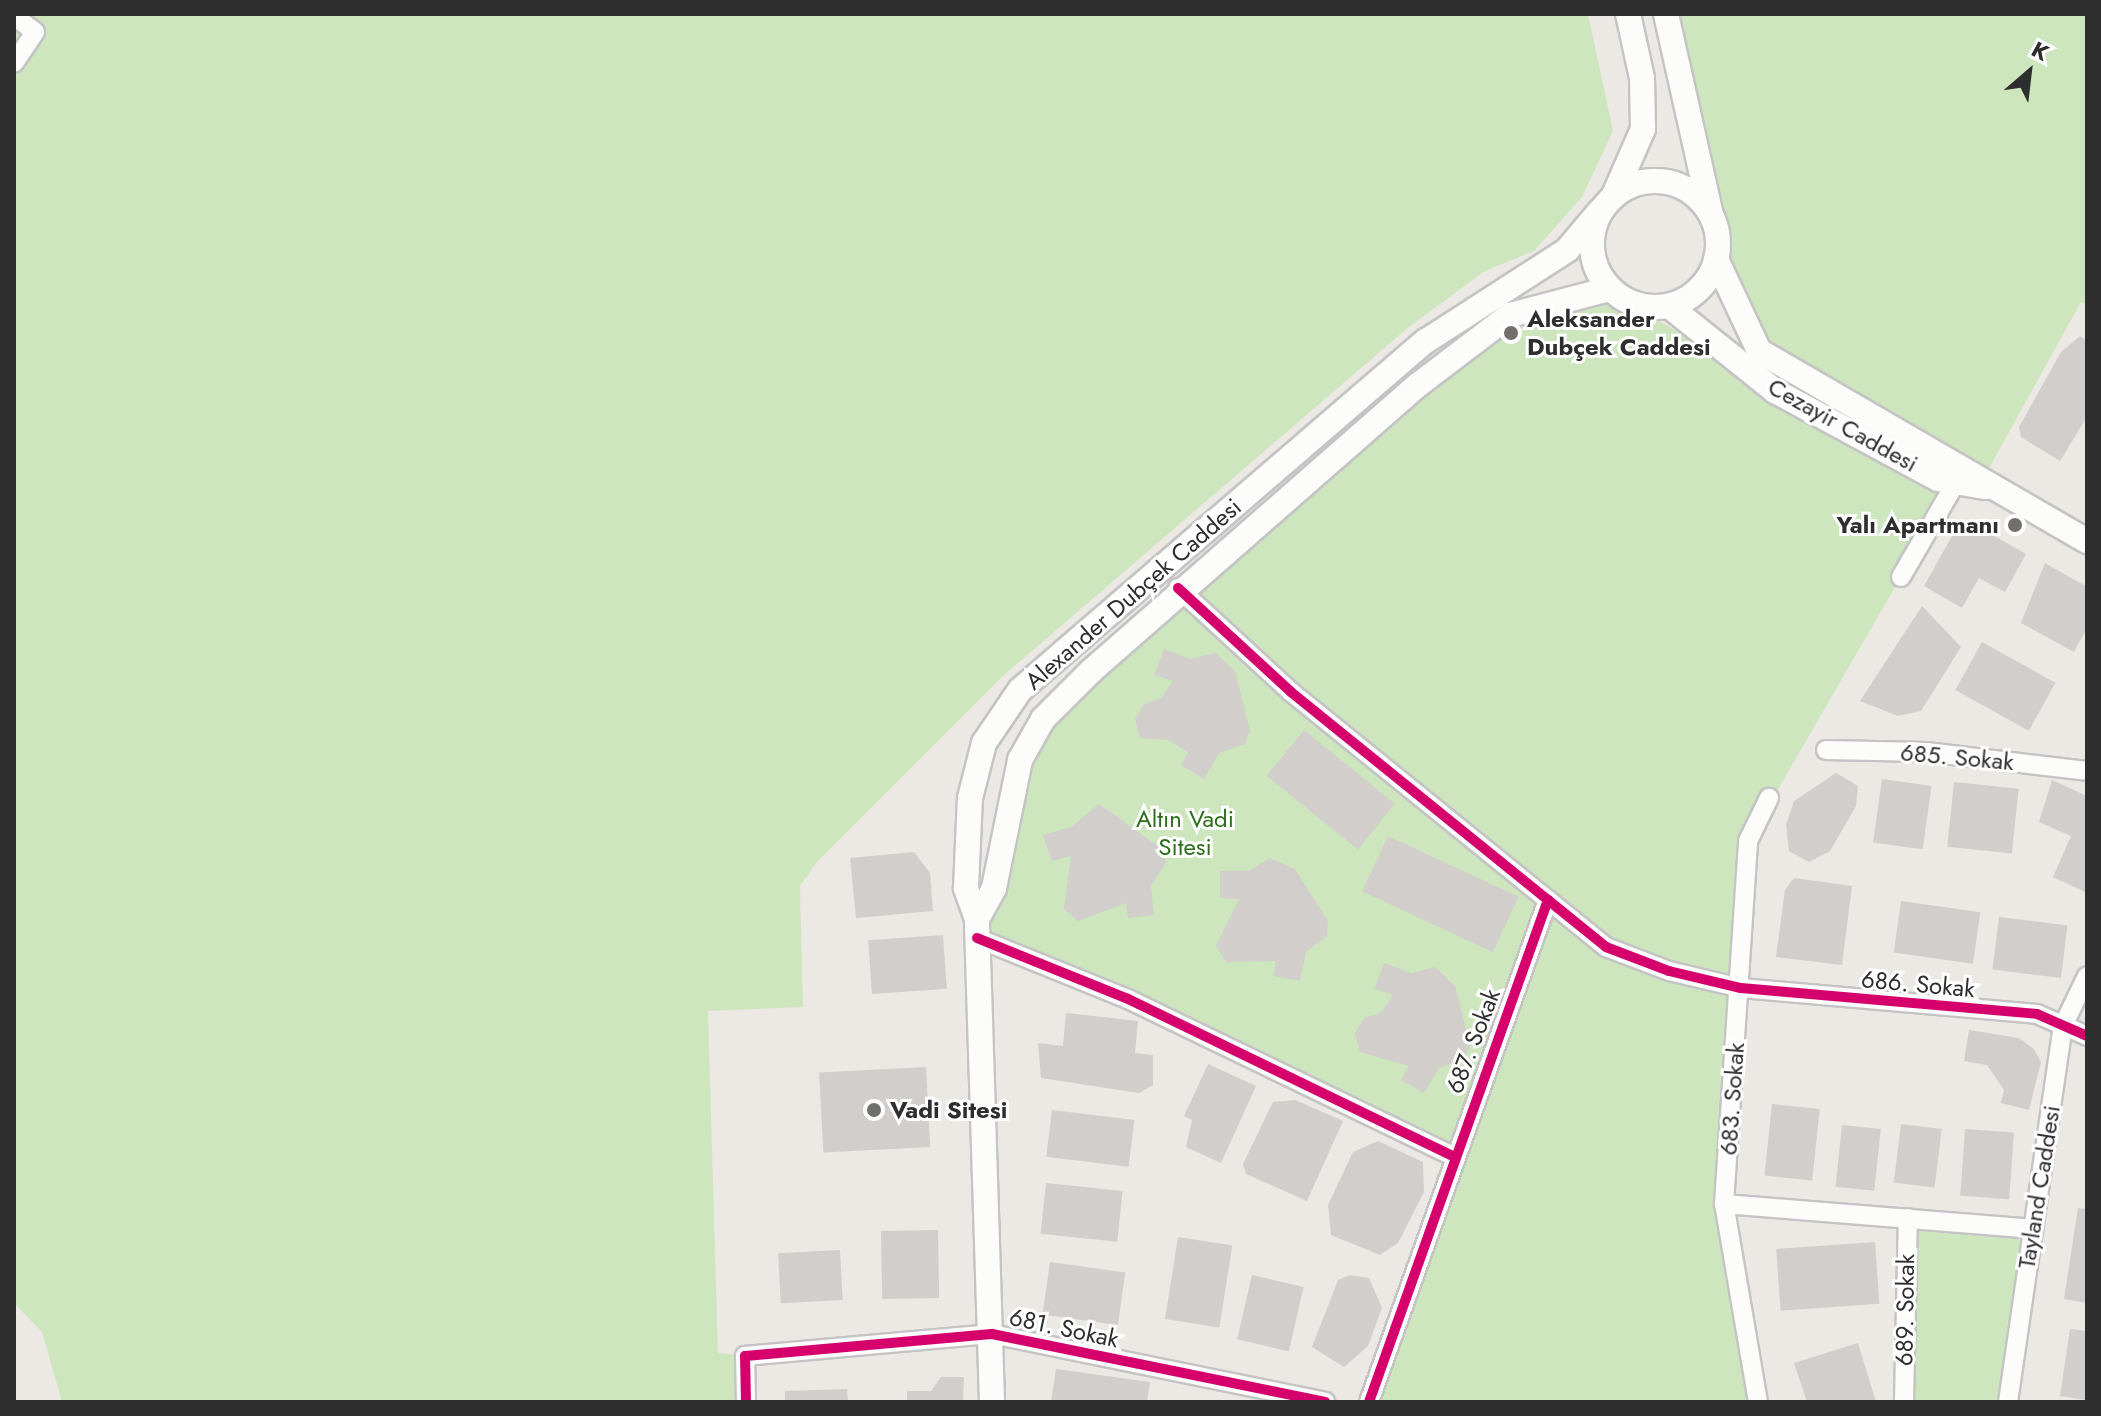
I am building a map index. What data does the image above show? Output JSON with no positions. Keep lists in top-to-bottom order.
{
  "streets": {
    "main road": ["Cezayir Caddesi", "Alexander Dubçek Caddesi"],
    "street": [
      "685. Sokak",
      "686. Sokak",
      "687. Sokak",
      "683. Sokak",
      "Tayland Caddesi",
      "689. Sokak",
      "681. Sokak"
    ]
  },
  "crossings": [
    ["Cezayir Caddesi", "Alexander Dubçek Caddesi"],
    ["686. Sokak", "683. Sokak"],
    ["686. Sokak", "Tayland Caddesi"]
  ],
  "parks": ["Altın Vadi Sitesi"],
  "places": ["Aleksander Dubçek Caddesi", "Yalı Apartmanı", "Vadi Sitesi"],
  "north": "top right"
}
